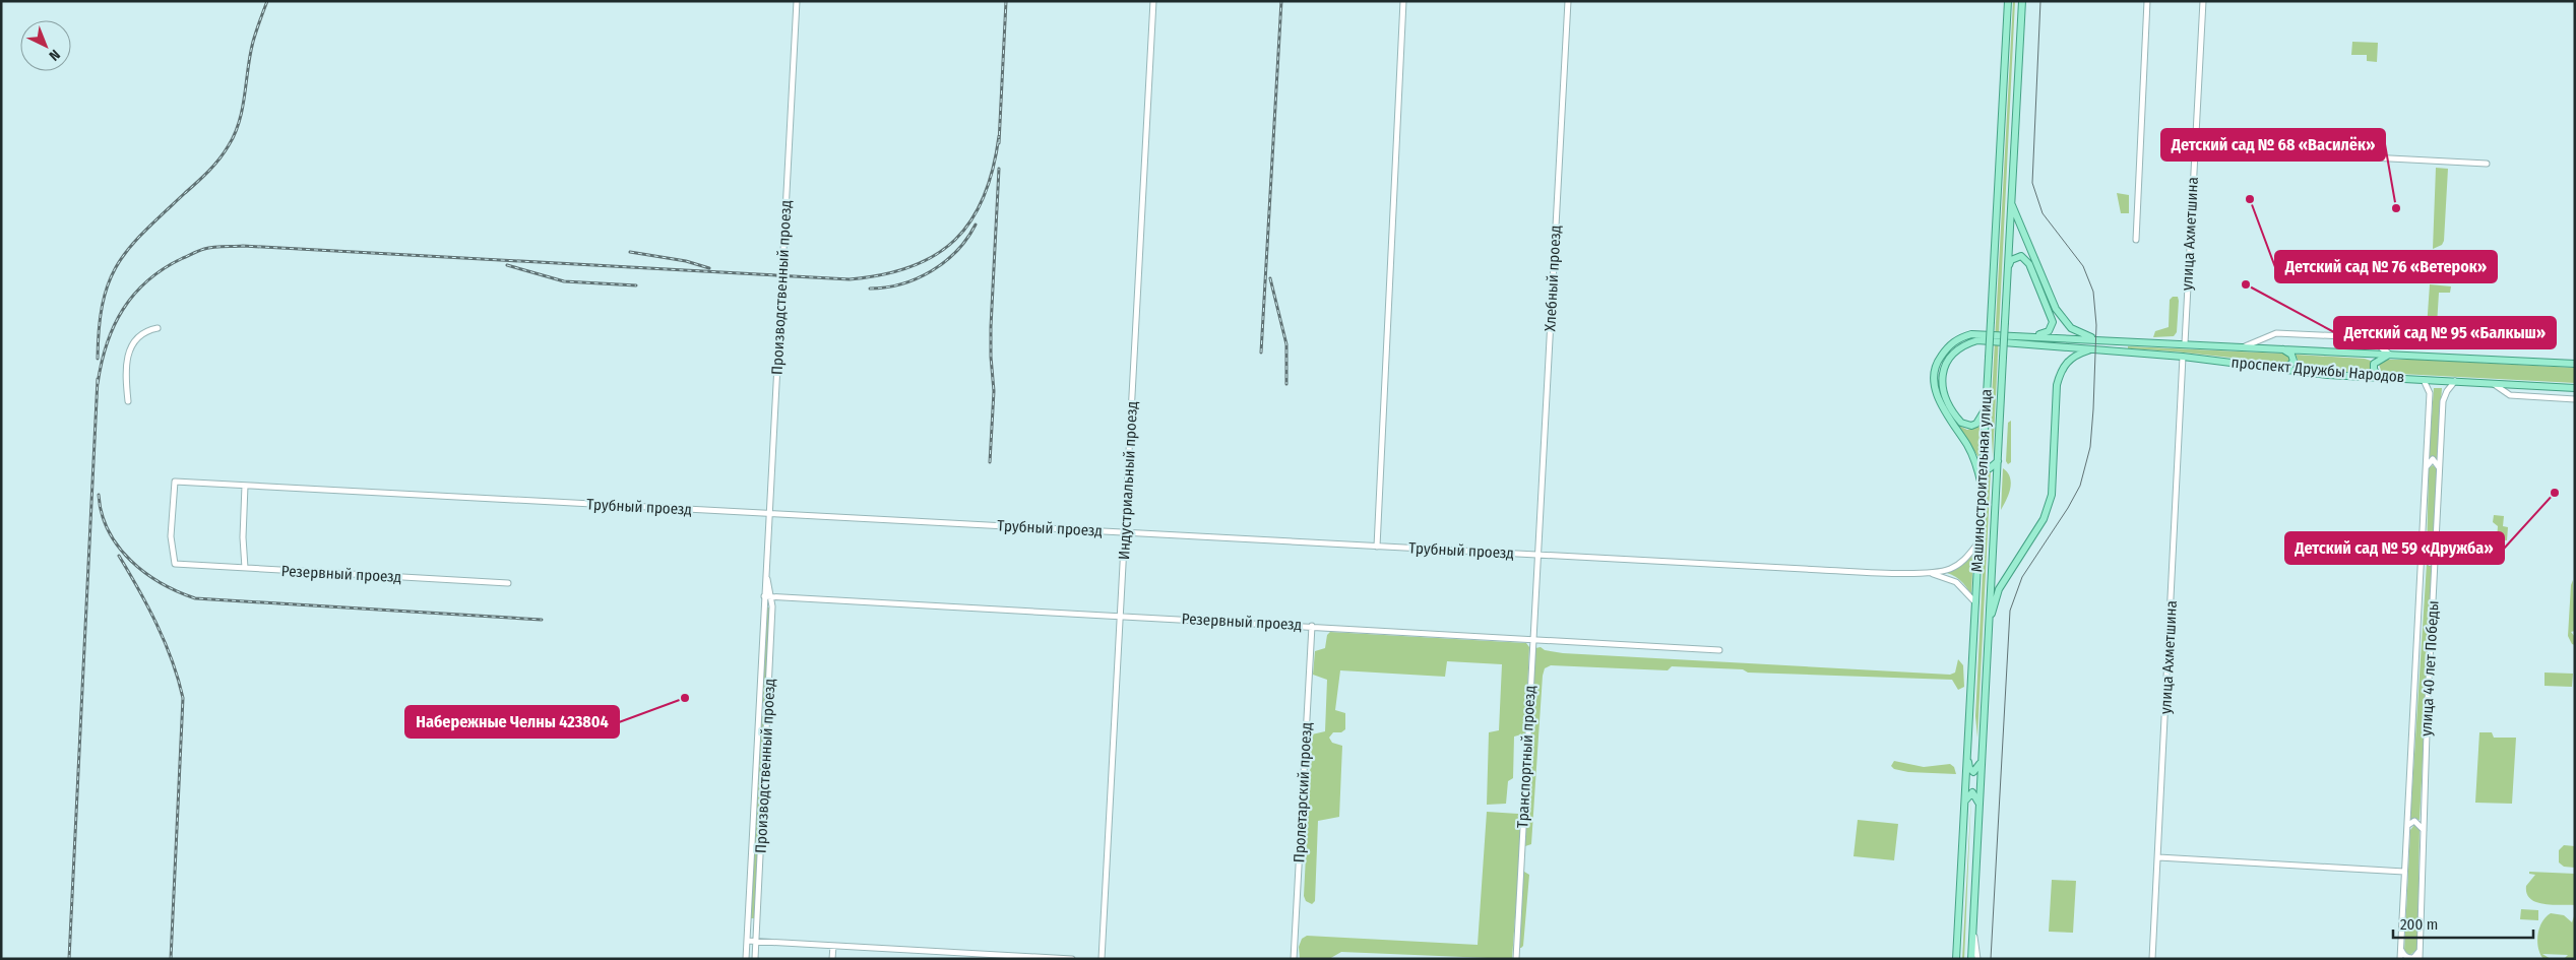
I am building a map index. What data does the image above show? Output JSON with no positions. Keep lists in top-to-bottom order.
{
  "streets": {
    "main road": ["проспект Дружбы Народов", "Машиностроительная улица"],
    "street": [
      "улица Ахметшина",
      "Хлебный проезд",
      "Производственный проезд",
      "Индустриальный проезд",
      "Трубный проезд",
      "Резервный проезд",
      "улица 40 лет Победы",
      "Транспортный проезд",
      "Пролетарский проезд"
    ]
  },
  "crossings": [
    ["улица Ахметшина", "проспект Дружбы Народов"],
    ["Хлебный проезд", "Трубный проезд"],
    ["Хлебный проезд", "Транспортный проезд"],
    ["Производственный проезд", "Трубный проезд"],
    ["Производственный проезд", "Резервный проезд"],
    ["проспект Дружбы Народов", "Машиностроительная улица"],
    ["проспект Дружбы Народов", "улица 40 лет Победы"],
    ["Индустриальный проезд", "Трубный проезд"],
    ["Индустриальный проезд", "Резервный проезд"],
    ["Трубный проезд", "Резервный проезд"],
    ["Трубный проезд", "Транспортный проезд"],
    ["Резервный проезд", "Транспортный проезд"],
    ["Резервный проезд", "Пролетарский проезд"]
  ],
  "places": [
    "Детский сад № 76 «Ветерок»",
    "Детский сад № 68 «Василёк»",
    "Детский сад № 95 «Балкыш»",
    "Детский сад № 59 «Дружба»",
    "Набережные Челны 423804"
  ],
  "scale_bar": "200 m",
  "north": "bottom right"
}
